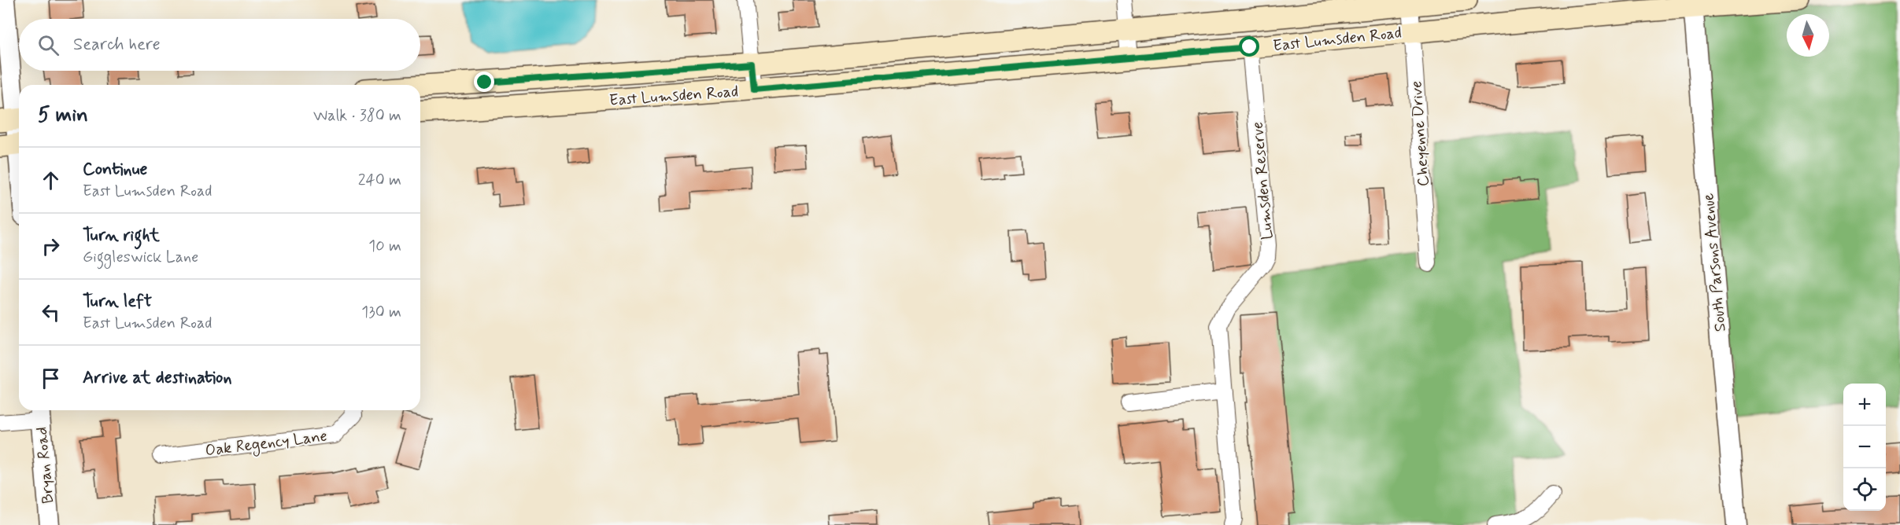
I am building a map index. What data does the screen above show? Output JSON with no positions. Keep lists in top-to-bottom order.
{
  "streets": {
    "main road": ["East Lumsden Road"],
    "street": [
      "Cheyenne Drive",
      "Lumsden Reserve",
      "South Parsons Avenue",
      "Oak Regency Lane",
      "Bryan Road"
    ]
  },
  "crossings": [
    ["East Lumsden Road", "Cheyenne Drive"],
    ["East Lumsden Road", "Lumsden Reserve"],
    ["East Lumsden Road", "South Parsons Avenue"]
  ],
  "north": "bottom",
  "page": {
    "search": "Search here",
    "heading": ["5 min", "Walk · 380 m"],
    "list": [
      ["Continue", "East Lumsden Road", "240 m"],
      ["Turn right", "Giggleswick Lane", "10 m"],
      ["Turn left", "East Lumsden Road", "130 m"],
      "Arrive at destination"
    ],
    "map_buttons": ["+", "−"]
  }
}
